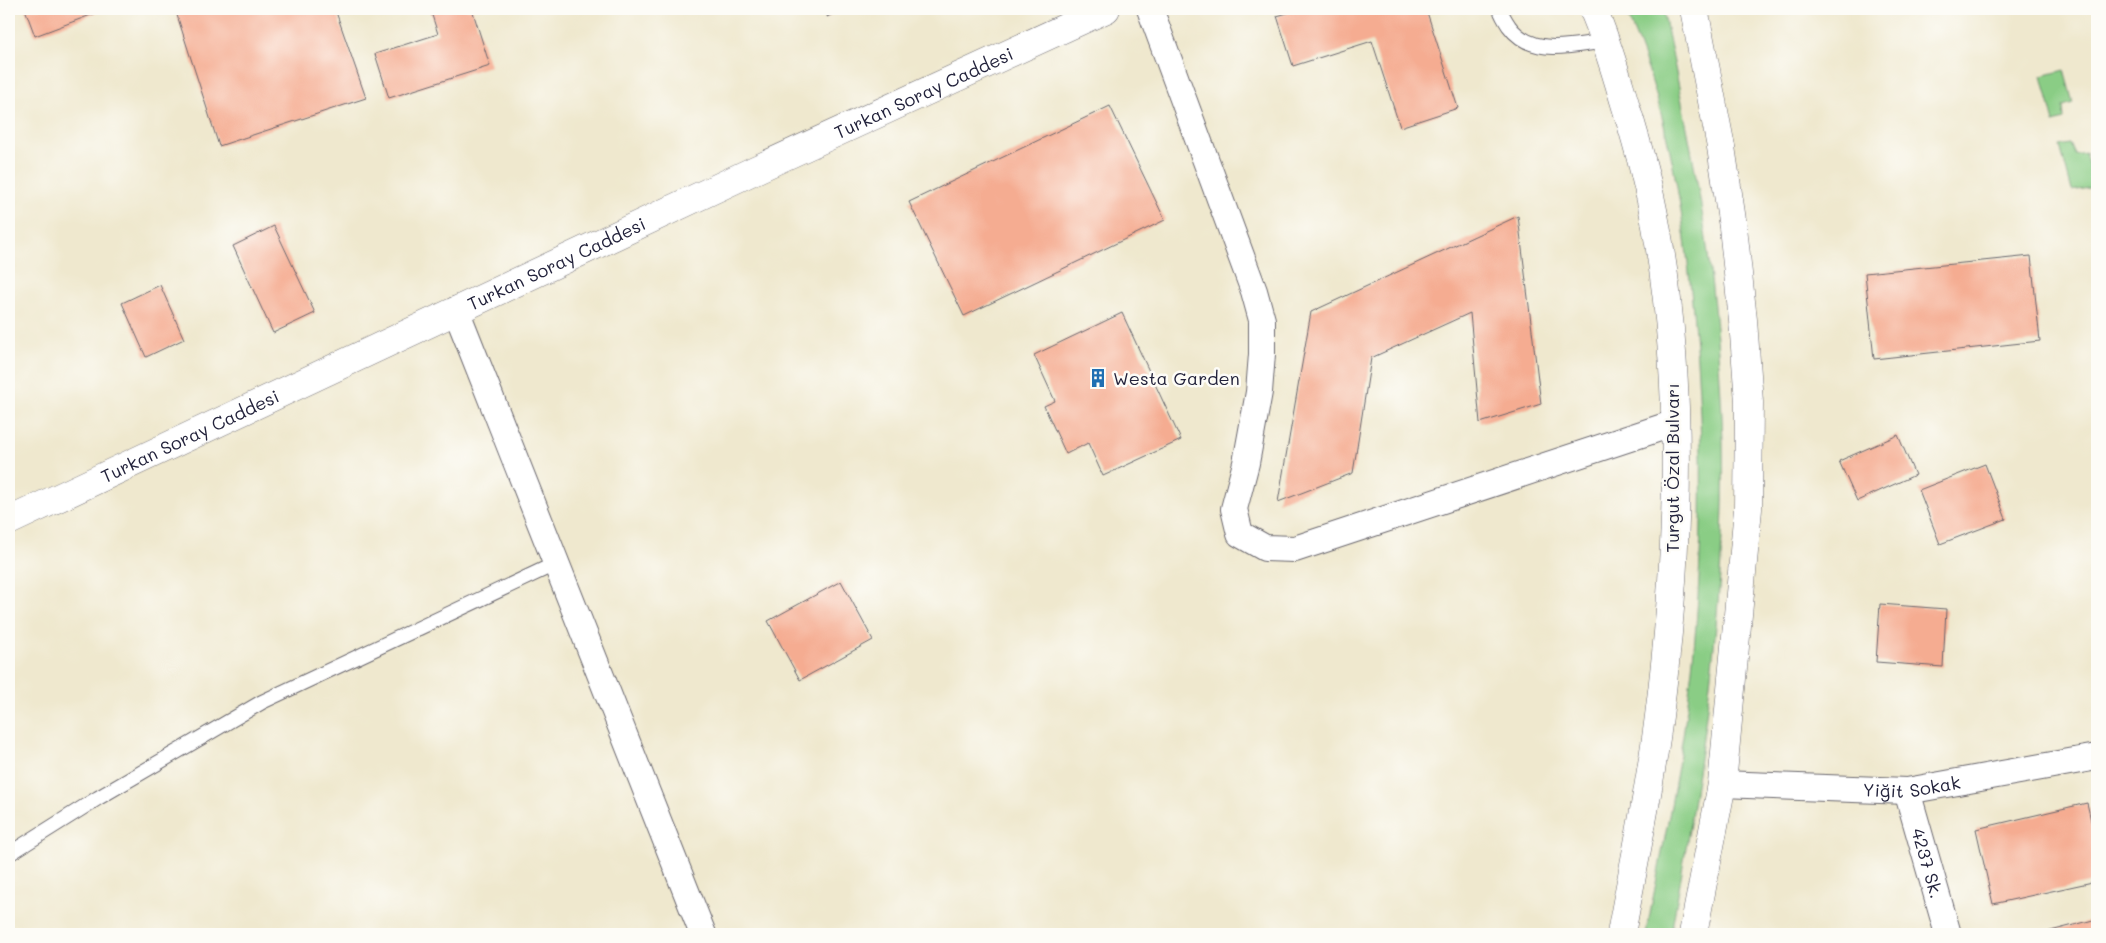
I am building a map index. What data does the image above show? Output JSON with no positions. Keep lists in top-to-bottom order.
{
  "streets": {
    "main road": ["Turkan Soray Caddesi", "Turgut Özal Bulvarı"],
    "street": ["Yiğit Sokak", "4237 Sk."]
  },
  "crossings": [
    ["Yiğit Sokak", "4237 Sk."]
  ],
  "places": {
    "building": ["Westa Garden"]
  }
}
